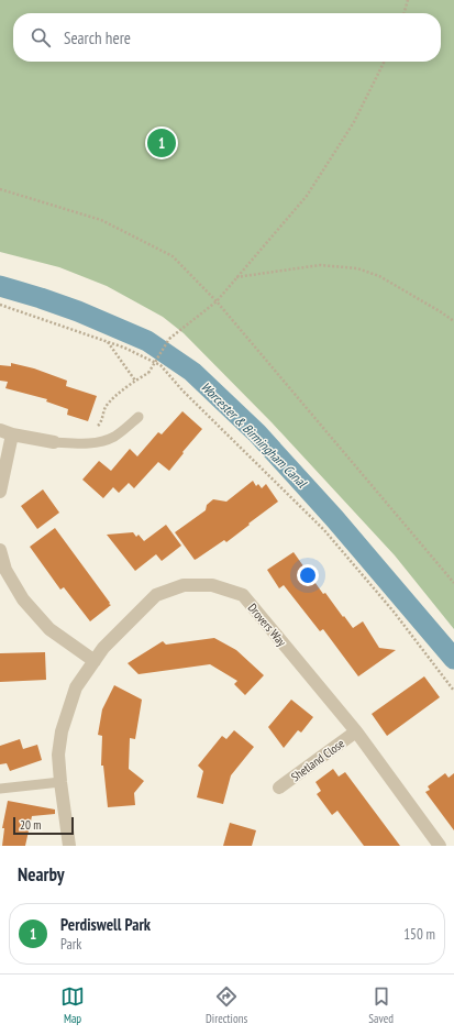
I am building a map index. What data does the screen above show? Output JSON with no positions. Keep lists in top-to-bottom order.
{
  "streets": {
    "street": ["Drovers Way", "Shetland Close"]
  },
  "crossings": [
    ["Drovers Way", "Shetland Close"]
  ],
  "water": ["Worcester & Birmingham Canal"],
  "scale_bar": "20 m",
  "page": {
    "search": "Search here",
    "pins": "1",
    "scale": "20 m",
    "heading": "Nearby",
    "list": [
      {
        "mark": "1",
        "name": "Perdiswell Park",
        "note": "Park",
        "value": "150 m"
      }
    ],
    "nav": ["Map", "Directions", "Saved"]
  }
}
